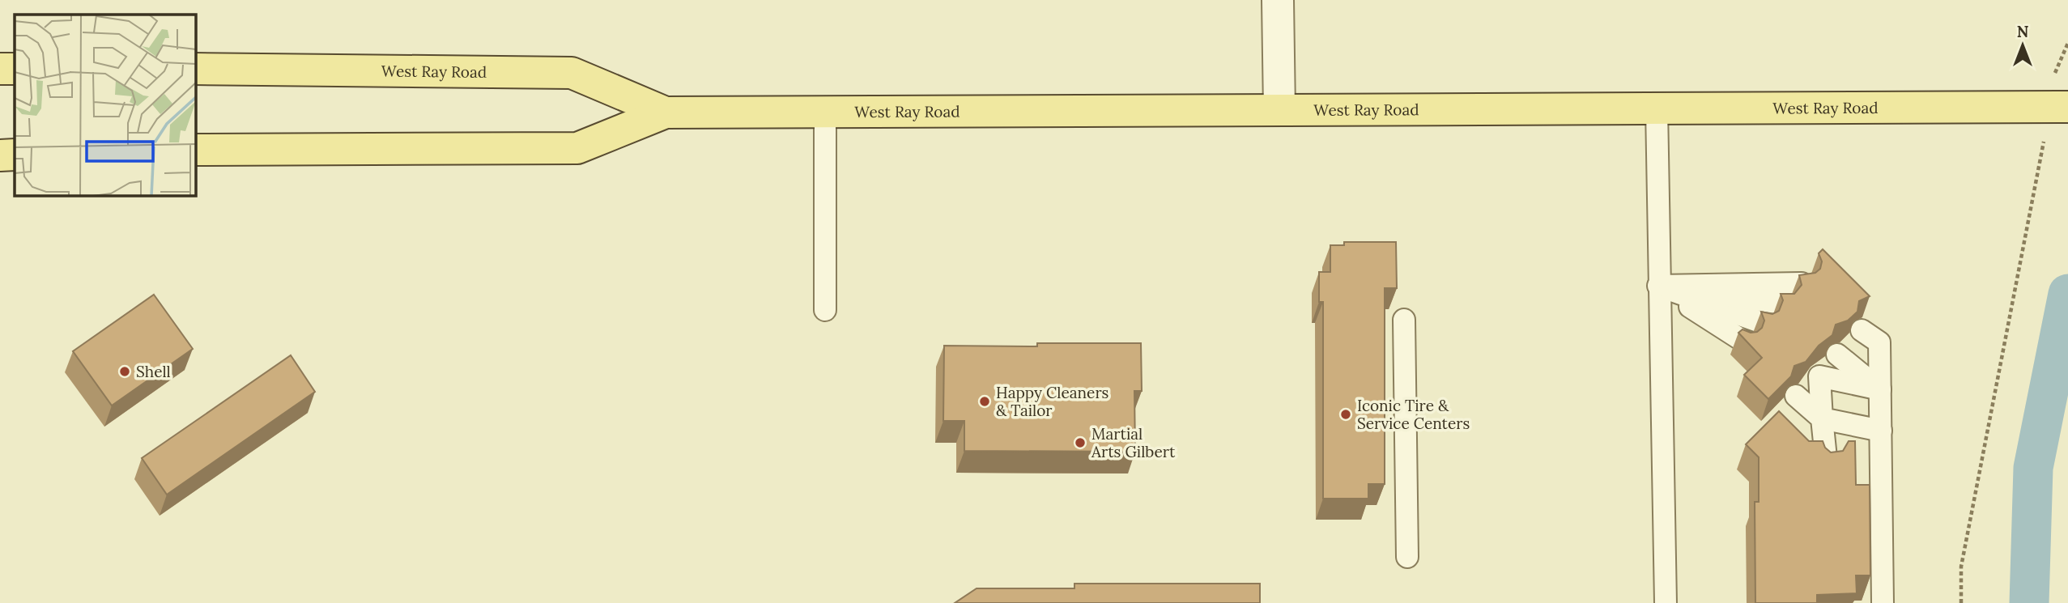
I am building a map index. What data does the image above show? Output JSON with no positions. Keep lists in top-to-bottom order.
{
  "streets": {
    "main road": ["West Ray Road"]
  },
  "places": [
    "Shell",
    "Happy Cleaners & Tailor",
    "Iconic Tire & Service Centers",
    "Martial Arts Gilbert"
  ],
  "north": "top"
}
